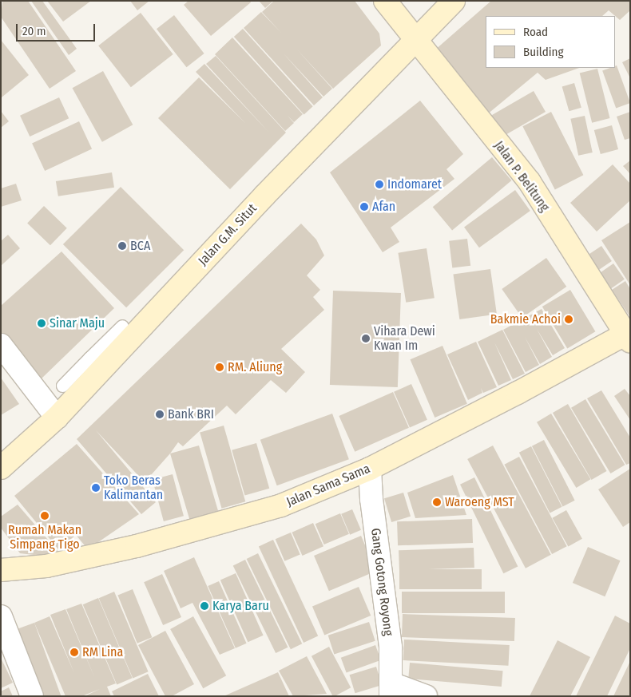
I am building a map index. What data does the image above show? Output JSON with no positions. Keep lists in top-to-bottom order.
{
  "streets": {
    "street": [
      "Jalan P. Belitung",
      "Jalan G.M. Situt",
      "Jalan Sama Sama",
      "Gang Gotong Royong"
    ]
  },
  "crossings": [
    ["Jalan P. Belitung", "Jalan G.M. Situt"],
    ["Jalan P. Belitung", "Jalan Sama Sama"],
    ["Jalan Sama Sama", "Gang Gotong Royong"]
  ],
  "places": [
    "Indomaret",
    "Afan",
    "BCA",
    "Bakmie Achoi",
    "Sinar Maju",
    "Vihara Dewi Kwan Im",
    "RM. Aliung",
    "Bank BRI",
    "Toko Beras Kalimantan",
    "Waroeng MST",
    "Rumah Makan Simpang Tigo",
    "Karya Baru",
    "RM Lina"
  ],
  "legend": ["Road", "Building"],
  "scale_bar": "20 m"
}
